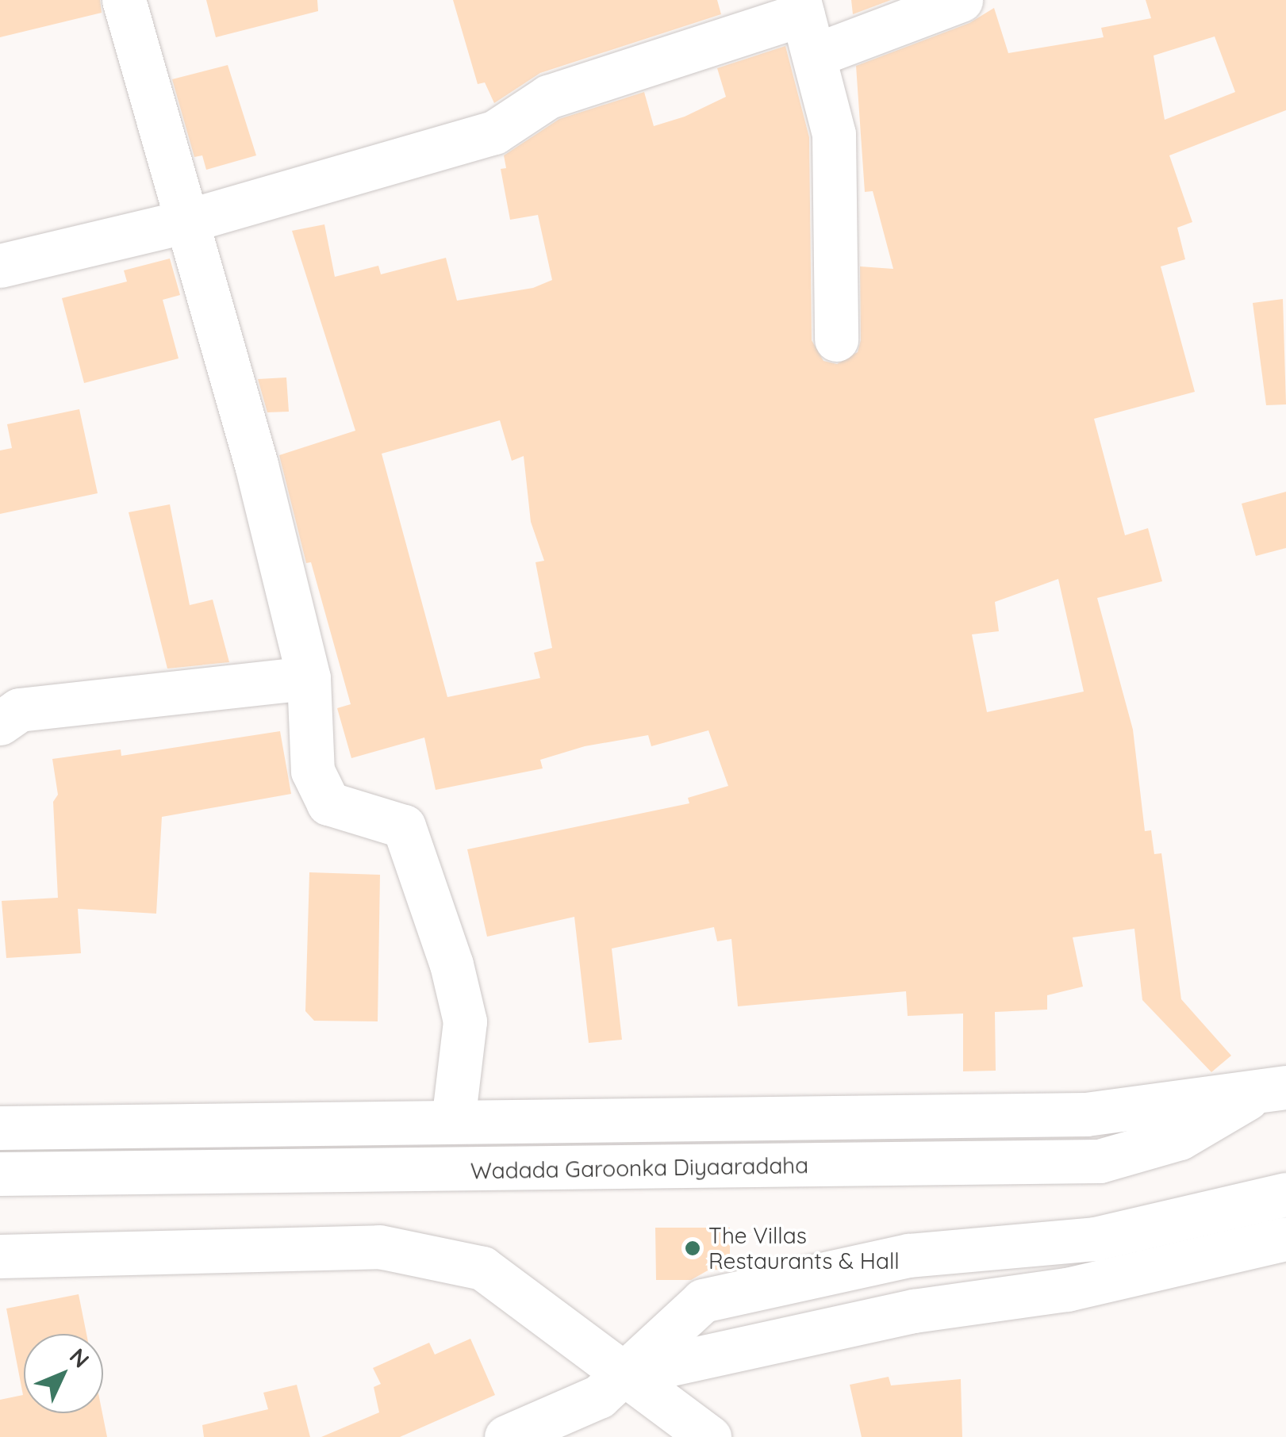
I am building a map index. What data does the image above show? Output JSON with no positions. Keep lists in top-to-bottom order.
{
  "streets": {
    "street": ["Wadada Garoonka Diyaaradaha"]
  },
  "places": ["The Villas Restaurants & Hall"],
  "north": "top right"
}
